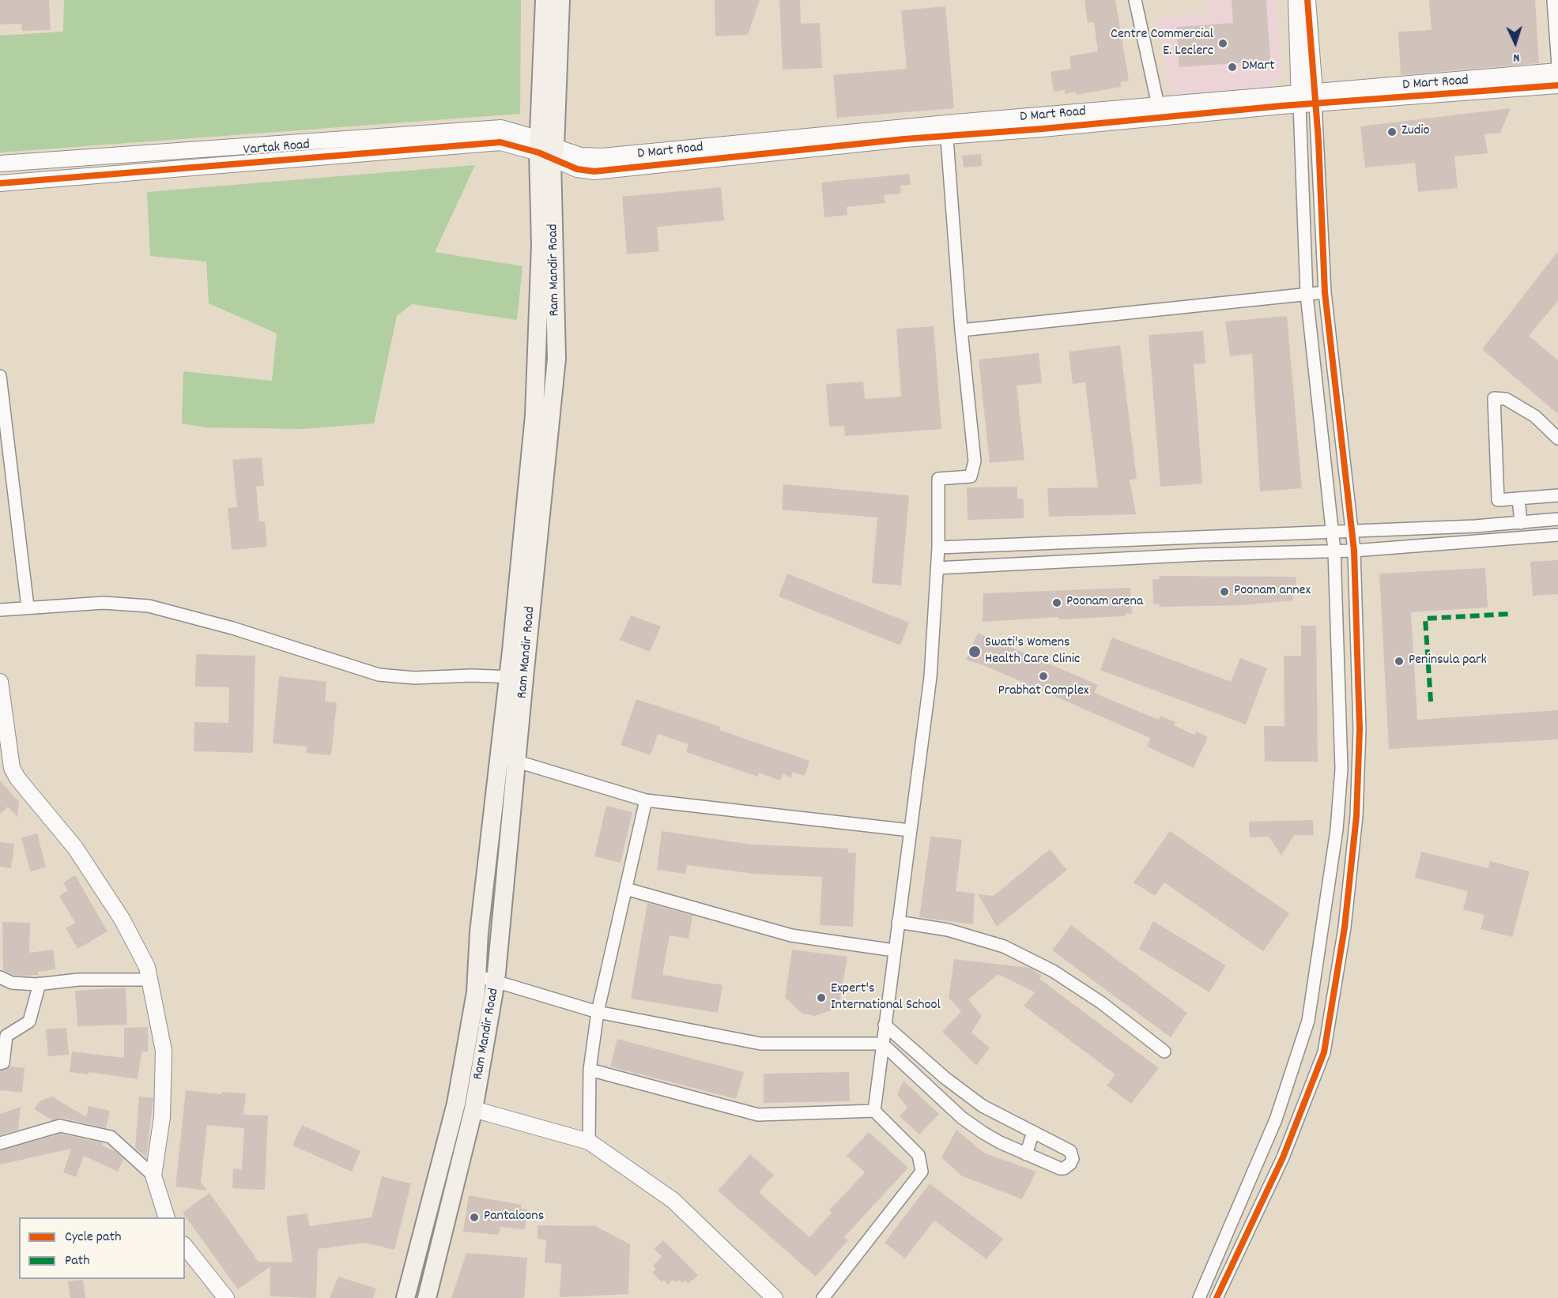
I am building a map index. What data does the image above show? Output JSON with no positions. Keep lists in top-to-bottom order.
{
  "streets": {
    "main road": ["Ram Mandir Road"],
    "street": ["D Mart Road", "Vartak Road"]
  },
  "crossings": [
    ["D Mart Road", "Vartak Road"]
  ],
  "places": [
    "Centre Commercial E. Leclerc",
    "DMart",
    "Zudio",
    "Poonam annex",
    "Poonam arena",
    "Swati's Womens Health Care Clinic",
    "Peninsula park",
    "Prabhat Complex",
    "Expert's International School",
    "Pantaloons"
  ],
  "legend": ["Cycle path", "Path"],
  "north": "bottom"
}
